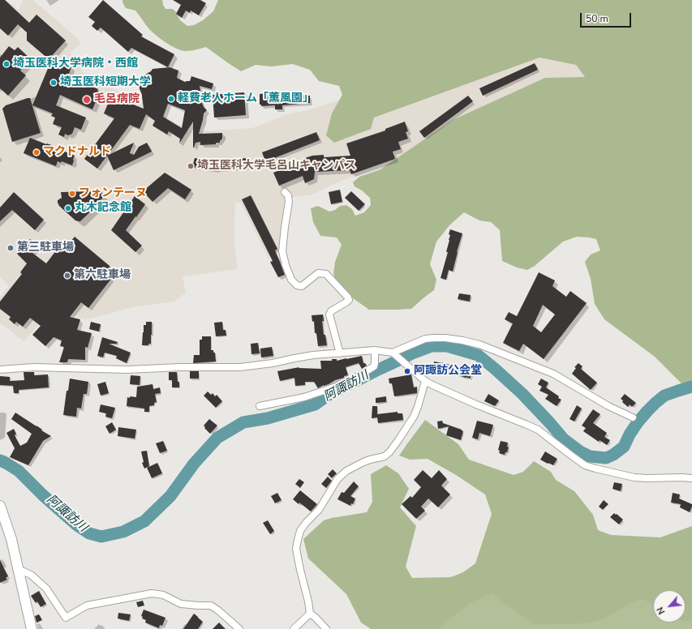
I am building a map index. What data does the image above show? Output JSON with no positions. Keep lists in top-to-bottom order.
{
  "water": ["阿諏訪川"],
  "places": [
    "埼玉医科大学病院・西館",
    "埼玉医科短期大学",
    "軽費老人ホーム「薫風園」",
    "毛呂病院",
    "マクドナルド",
    "埼玉医科大学毛呂山キャンパス",
    "フォンテーヌ",
    "丸木記念館",
    "第三駐車場",
    "第六駐車場",
    "阿諏訪公会堂"
  ],
  "scale_bar": "50 m",
  "north": "bottom left"
}
